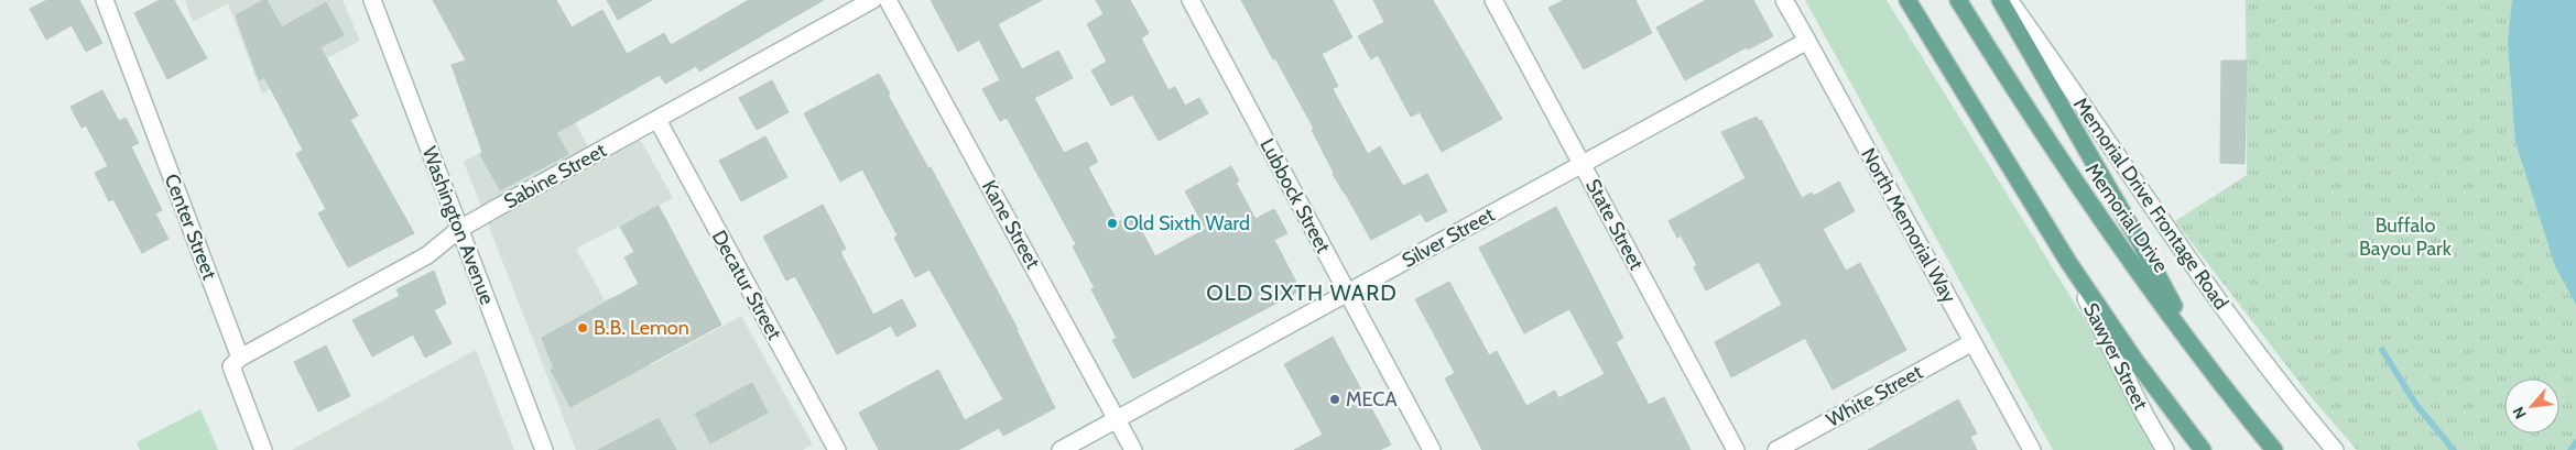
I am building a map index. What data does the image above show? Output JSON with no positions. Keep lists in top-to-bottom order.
{
  "streets": {
    "main road": ["Memorial Drive"],
    "street": [
      "Sabine Street",
      "Lubbock Street",
      "Memorial Drive Frontage Road",
      "Kane Street",
      "State Street",
      "Washington Avenue",
      "North Memorial Way",
      "Center Street",
      "Silver Street",
      "Decatur Street",
      "Sawyer Street",
      "White Street"
    ]
  },
  "crossings": [
    ["Sabine Street", "Washington Avenue"],
    ["Sabine Street", "Center Street"],
    ["Sabine Street", "Decatur Street"],
    ["Lubbock Street", "Silver Street"],
    ["Kane Street", "Silver Street"],
    ["State Street", "Silver Street"],
    ["North Memorial Way", "Silver Street"],
    ["North Memorial Way", "White Street"]
  ],
  "districts": ["OLD SIXTH WARD"],
  "parks": ["Buffalo Bayou Park"],
  "places": ["Old Sixth Ward", "B.B. Lemon", "MECA"],
  "north": "bottom left"
}
